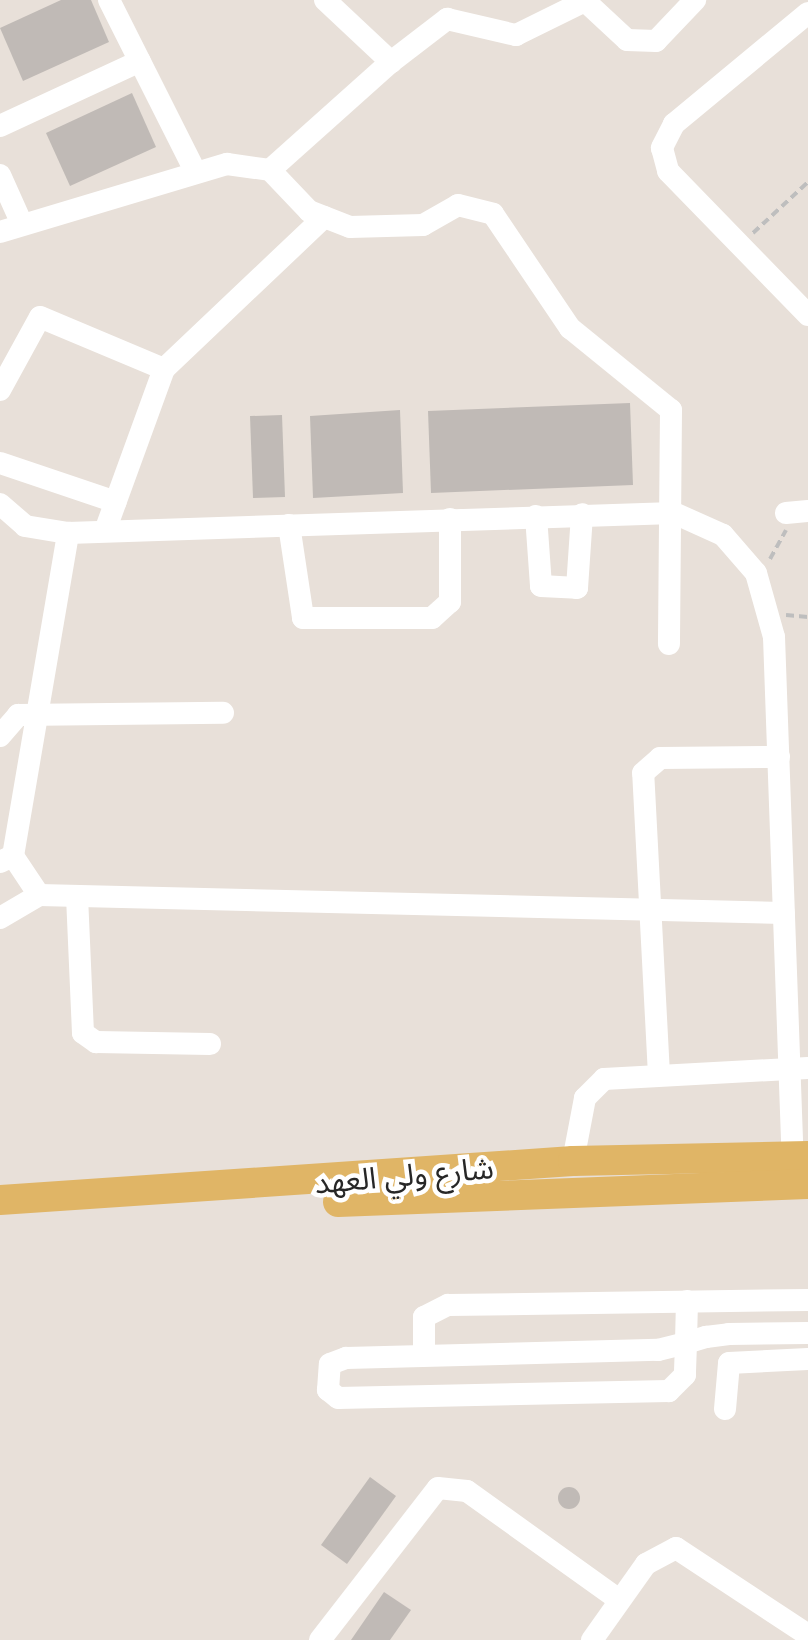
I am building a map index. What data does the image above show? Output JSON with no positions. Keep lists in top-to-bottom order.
{
  "streets": {
    "main road": ["شارع ولي العهد"]
  }
}
